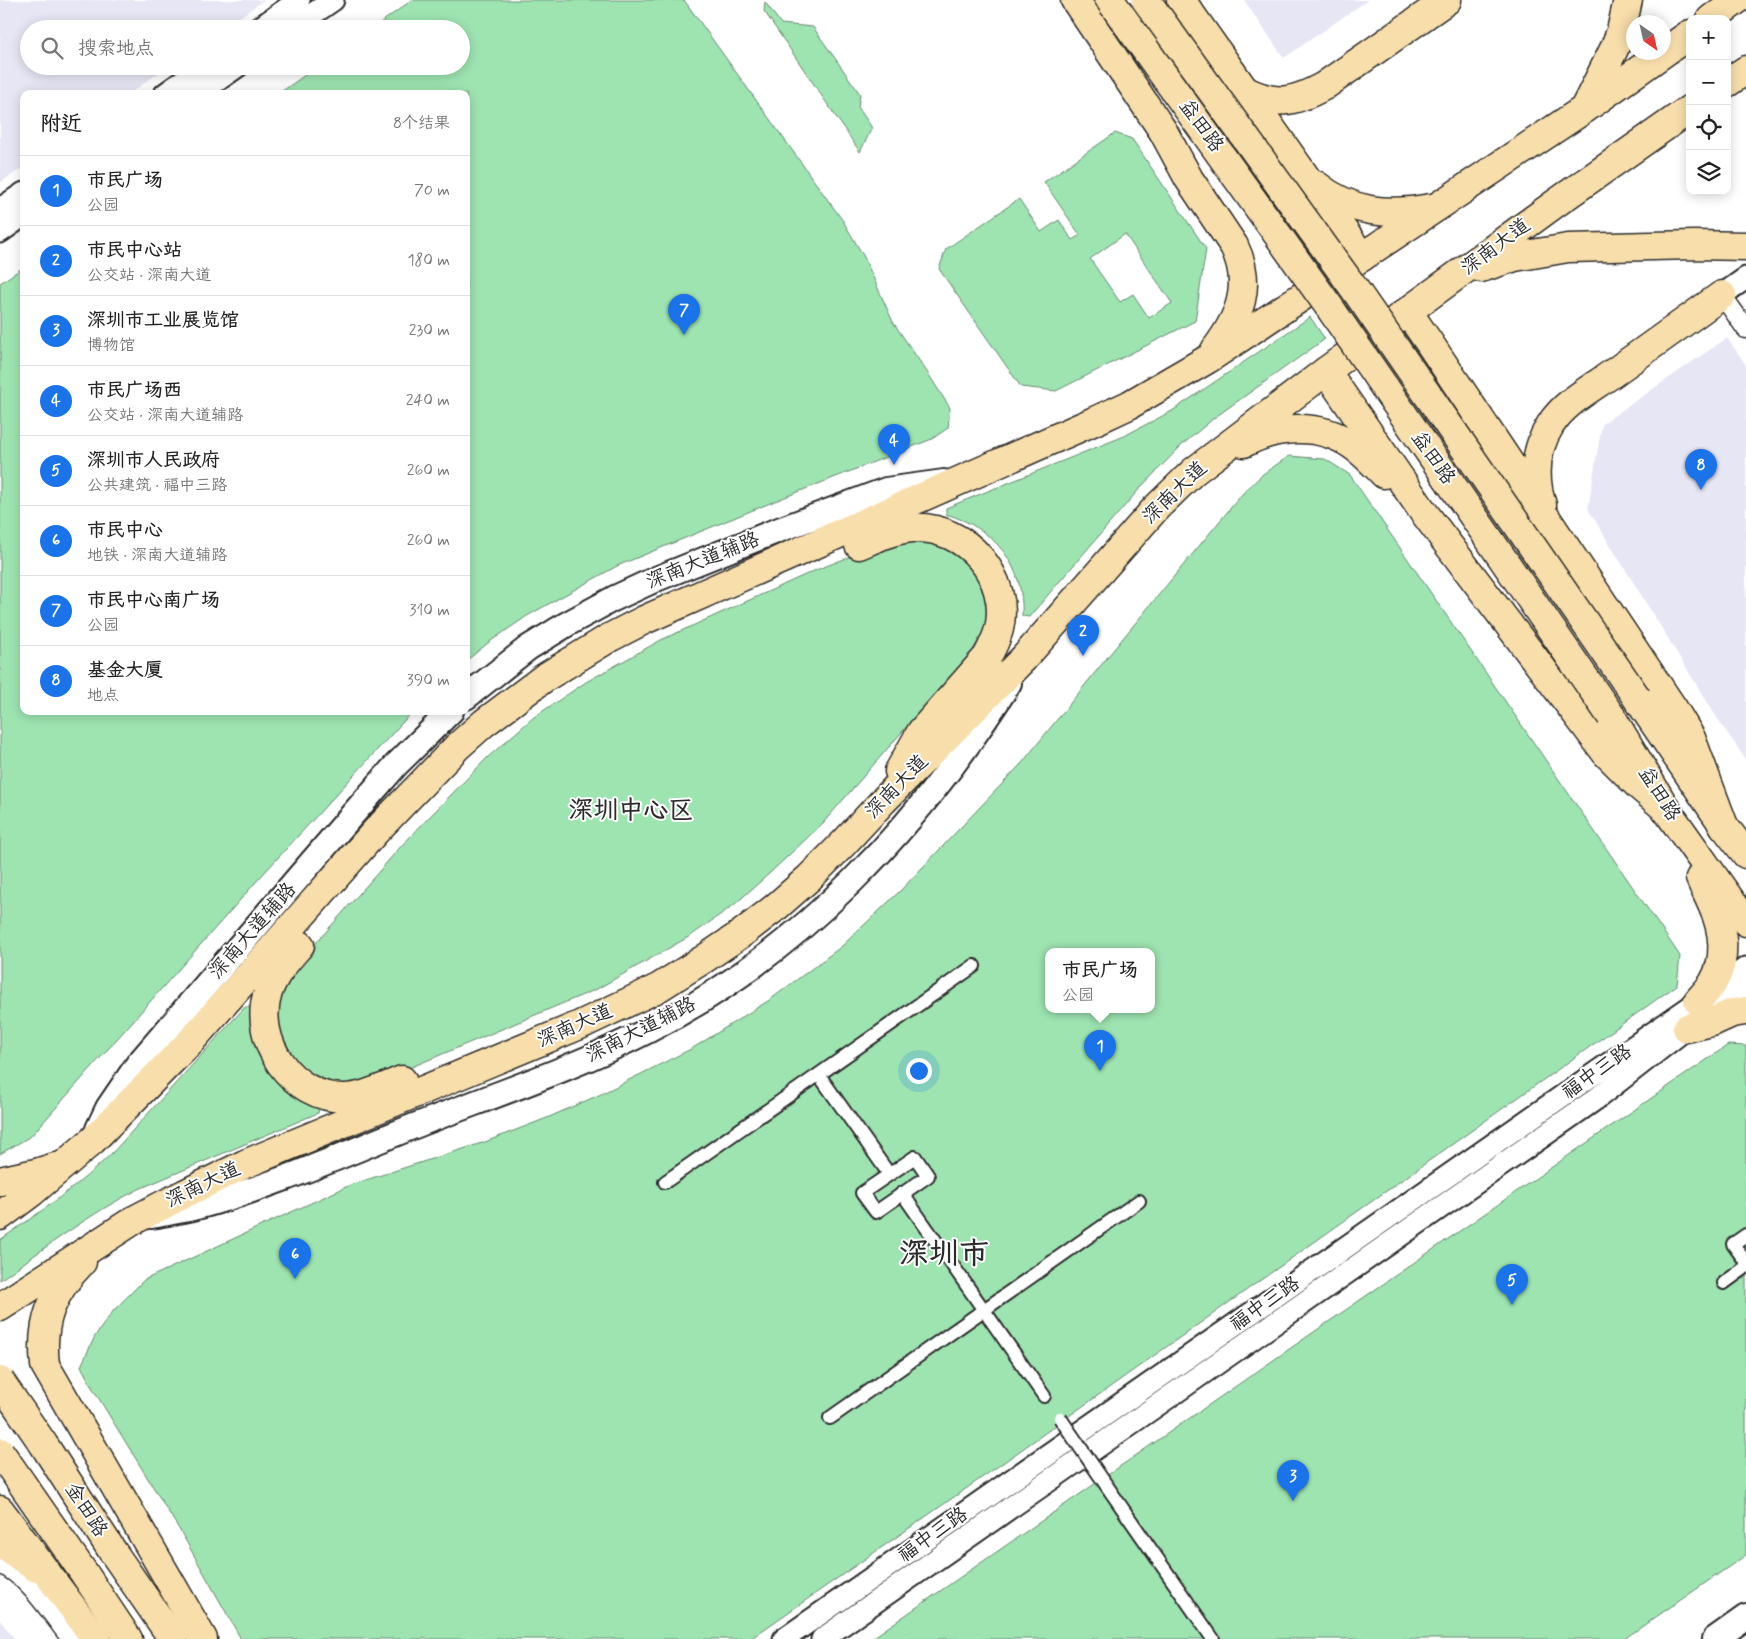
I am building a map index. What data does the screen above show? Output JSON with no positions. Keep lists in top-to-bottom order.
{
  "streets": {
    "main road": [
      "益田路",
      "深南大道",
      "深南大道辅路",
      "金田路"
    ],
    "street": ["福中三路"]
  },
  "crossings": [
    ["深南大道", "深南大道辅路"]
  ],
  "districts": ["深圳中心区", "深圳市"],
  "north": "bottom right",
  "page": {
    "map_buttons": ["+", "−"],
    "search": "搜索地点",
    "heading": ["附近", "8个结果"],
    "list": [
      {
        "mark": "1",
        "name": "市民广场",
        "note": "公园",
        "value": "70 m"
      },
      {
        "mark": "2",
        "name": "市民中心站",
        "note": "公交站 · 深南大道",
        "value": "180 m"
      },
      {
        "mark": "3",
        "name": "深圳市工业展览馆",
        "note": "博物馆",
        "value": "230 m"
      },
      {
        "mark": "4",
        "name": "市民广场西",
        "note": "公交站 · 深南大道辅路",
        "value": "240 m"
      },
      {
        "mark": "5",
        "name": "深圳市人民政府",
        "note": "公共建筑 · 福中三路",
        "value": "260 m"
      },
      {
        "mark": "6",
        "name": "市民中心",
        "note": "地铁 · 深南大道辅路",
        "value": "260 m"
      },
      {
        "mark": "7",
        "name": "市民中心南广场",
        "note": "公园",
        "value": "310 m"
      },
      {
        "mark": "8",
        "name": "基金大厦",
        "note": "地点",
        "value": "390 m"
      }
    ],
    "pins": [
      "7",
      "4",
      "8",
      "2",
      "1",
      "6",
      "5",
      "3"
    ],
    "popup": ["市民广场", "公园"]
  }
}
